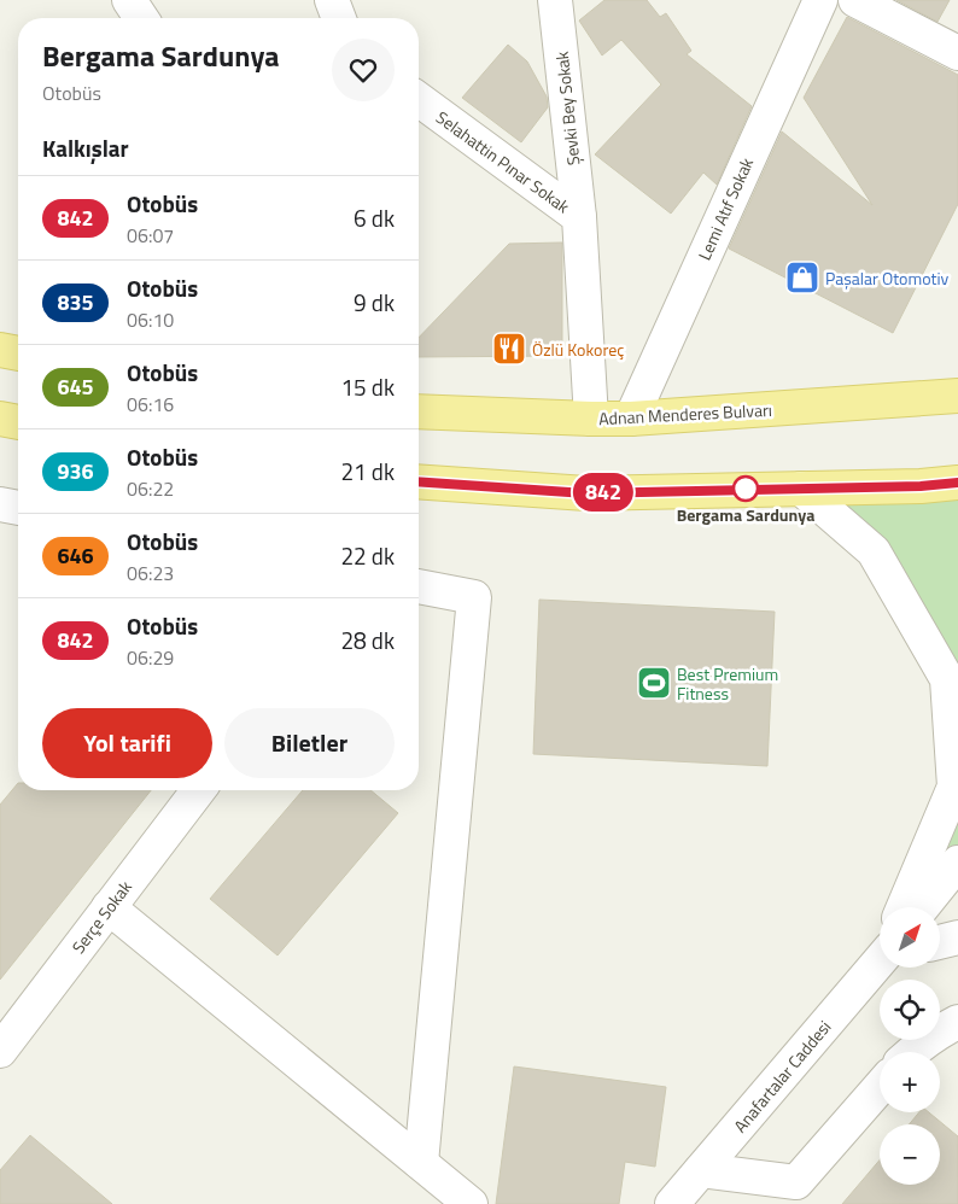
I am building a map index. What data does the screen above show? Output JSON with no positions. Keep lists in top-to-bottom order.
{
  "streets": {
    "main road": ["Adnan Menderes Bulvarı"],
    "street": [
      "Şevki Bey Sokak",
      "Selahattin Pınar Sokak",
      "Lemi Atıf Sokak",
      "Serçe Sokak",
      "Anafartalar Caddesi"
    ]
  },
  "crossings": [
    ["Şevki Bey Sokak", "Selahattin Pınar Sokak"],
    ["Selahattin Pınar Sokak", "Adnan Menderes Bulvarı"],
    ["Lemi Atıf Sokak", "Adnan Menderes Bulvarı"]
  ],
  "places": {
    "shop": ["Paşalar Otomotiv"],
    "restaurant": ["Özlü Kokoreç"],
    "other": ["Bergama Sardunya"],
    "sports": ["Best Premium Fitness"]
  },
  "lines": ["bus line 842"],
  "north": "top right",
  "page": {
    "on_map": "842",
    "heading": [
      ["Bergama Sardunya", "Otobüs"],
      "Kalkışlar"
    ],
    "list": [
      {
        "mark": "842",
        "name": "Otobüs",
        "note": "06:07",
        "value": "6 dk"
      },
      {
        "mark": "835",
        "name": "Otobüs",
        "note": "06:10",
        "value": "9 dk"
      },
      {
        "mark": "645",
        "name": "Otobüs",
        "note": "06:16",
        "value": "15 dk"
      },
      {
        "mark": "936",
        "name": "Otobüs",
        "note": "06:22",
        "value": "21 dk"
      },
      {
        "mark": "646",
        "name": "Otobüs",
        "note": "06:23",
        "value": "22 dk"
      },
      {
        "mark": "842",
        "name": "Otobüs",
        "note": "06:29",
        "value": "28 dk"
      }
    ],
    "buttons": ["Yol tarifi", "Biletler"],
    "map_buttons": ["+", "−"]
  }
}
